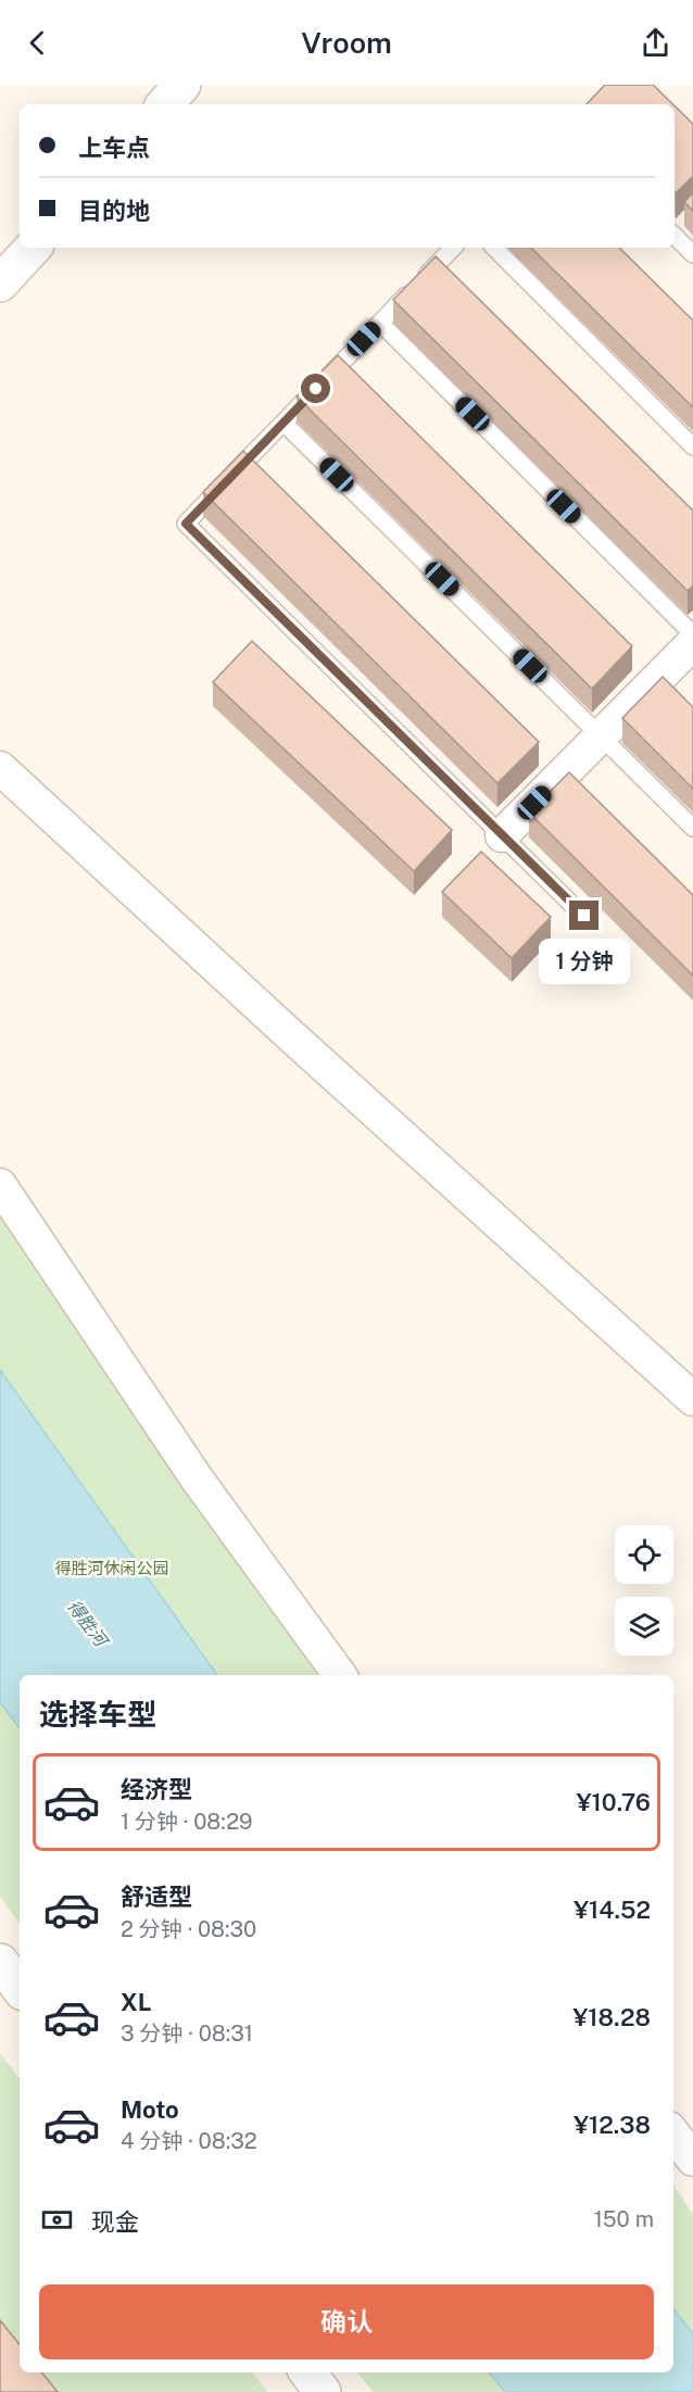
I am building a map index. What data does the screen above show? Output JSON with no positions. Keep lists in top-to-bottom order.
{
  "water": ["得胜河"],
  "parks": ["得胜河休闲公园"],
  "page": {
    "header": "Vroom",
    "banner": ["上车点", "目的地"],
    "bubble": "1 分钟",
    "heading": "选择车型",
    "list": [
      {
        "name": "经济型",
        "note": "1 分钟 · 08:29",
        "value": "¥10.76"
      },
      {
        "name": "舒适型",
        "note": "2 分钟 · 08:30",
        "value": "¥14.52"
      },
      {
        "name": "XL",
        "note": "3 分钟 · 08:31",
        "value": "¥18.28"
      },
      {
        "name": "Moto",
        "note": "4 分钟 · 08:32",
        "value": "¥12.38"
      }
    ],
    "pay": ["现金", "150 m"],
    "buttons": "确认"
  }
}
